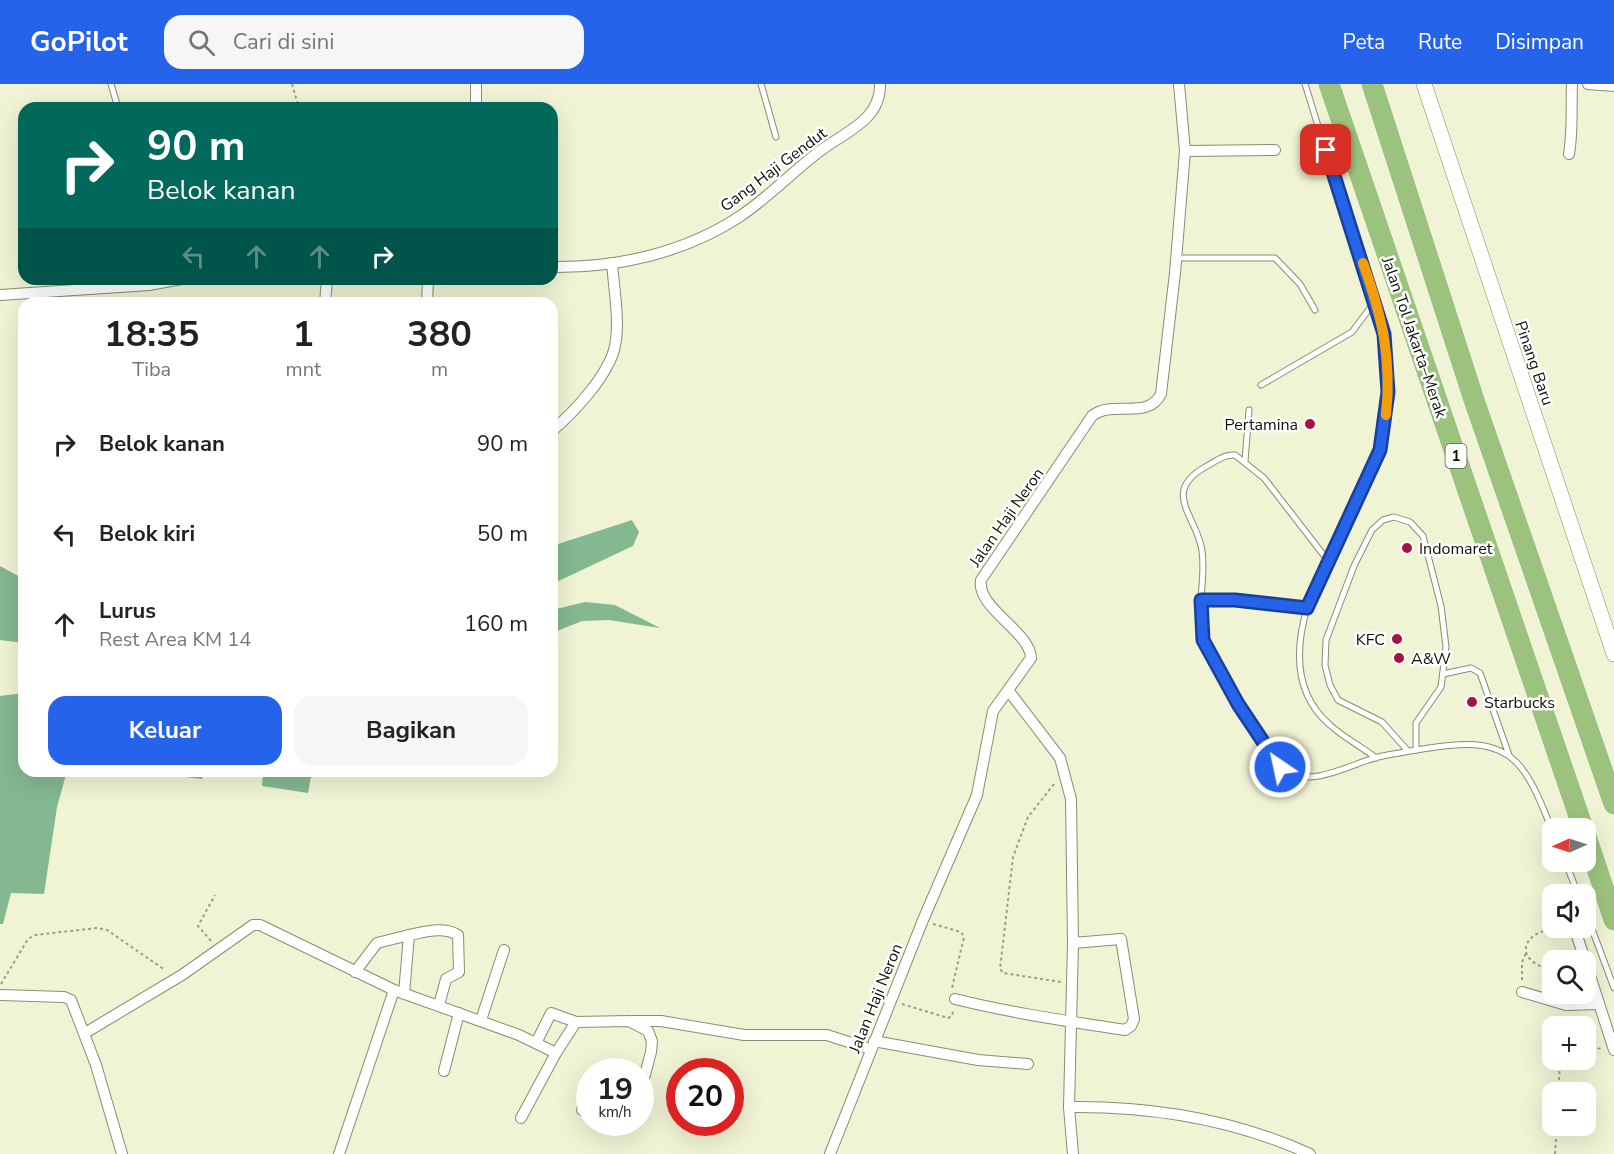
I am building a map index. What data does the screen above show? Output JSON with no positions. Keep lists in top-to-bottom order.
{
  "streets": {
    "highway": ["Jalan Tol Jakarta–Merak", "1"],
    "main road": ["Pinang Baru"],
    "street": ["Gang Haji Gendut", "Jalan Haji Neron"]
  },
  "places": [
    "Pertamina",
    "Indomaret",
    "KFC",
    "A&W",
    "Starbucks"
  ],
  "north": "left",
  "page": {
    "header": "GoPilot",
    "search": "Cari di sini",
    "nav": ["Peta", "Rute", "Disimpan"],
    "turn": ["90 m", "Belok kanan"],
    "eta": [
      "18:35",
      "Tiba",
      "1",
      "mnt",
      "380",
      "m"
    ],
    "list": [
      {
        "name": "Belok kanan",
        "value": "90 m"
      },
      {
        "name": "Belok kiri",
        "value": "50 m"
      },
      {
        "name": "Lurus",
        "note": "Rest Area KM 14",
        "value": "160 m"
      }
    ],
    "buttons": ["Keluar", "Bagikan"],
    "map_buttons": ["+", "−"],
    "speed": "19 km/h",
    "limit": "20"
  }
}
